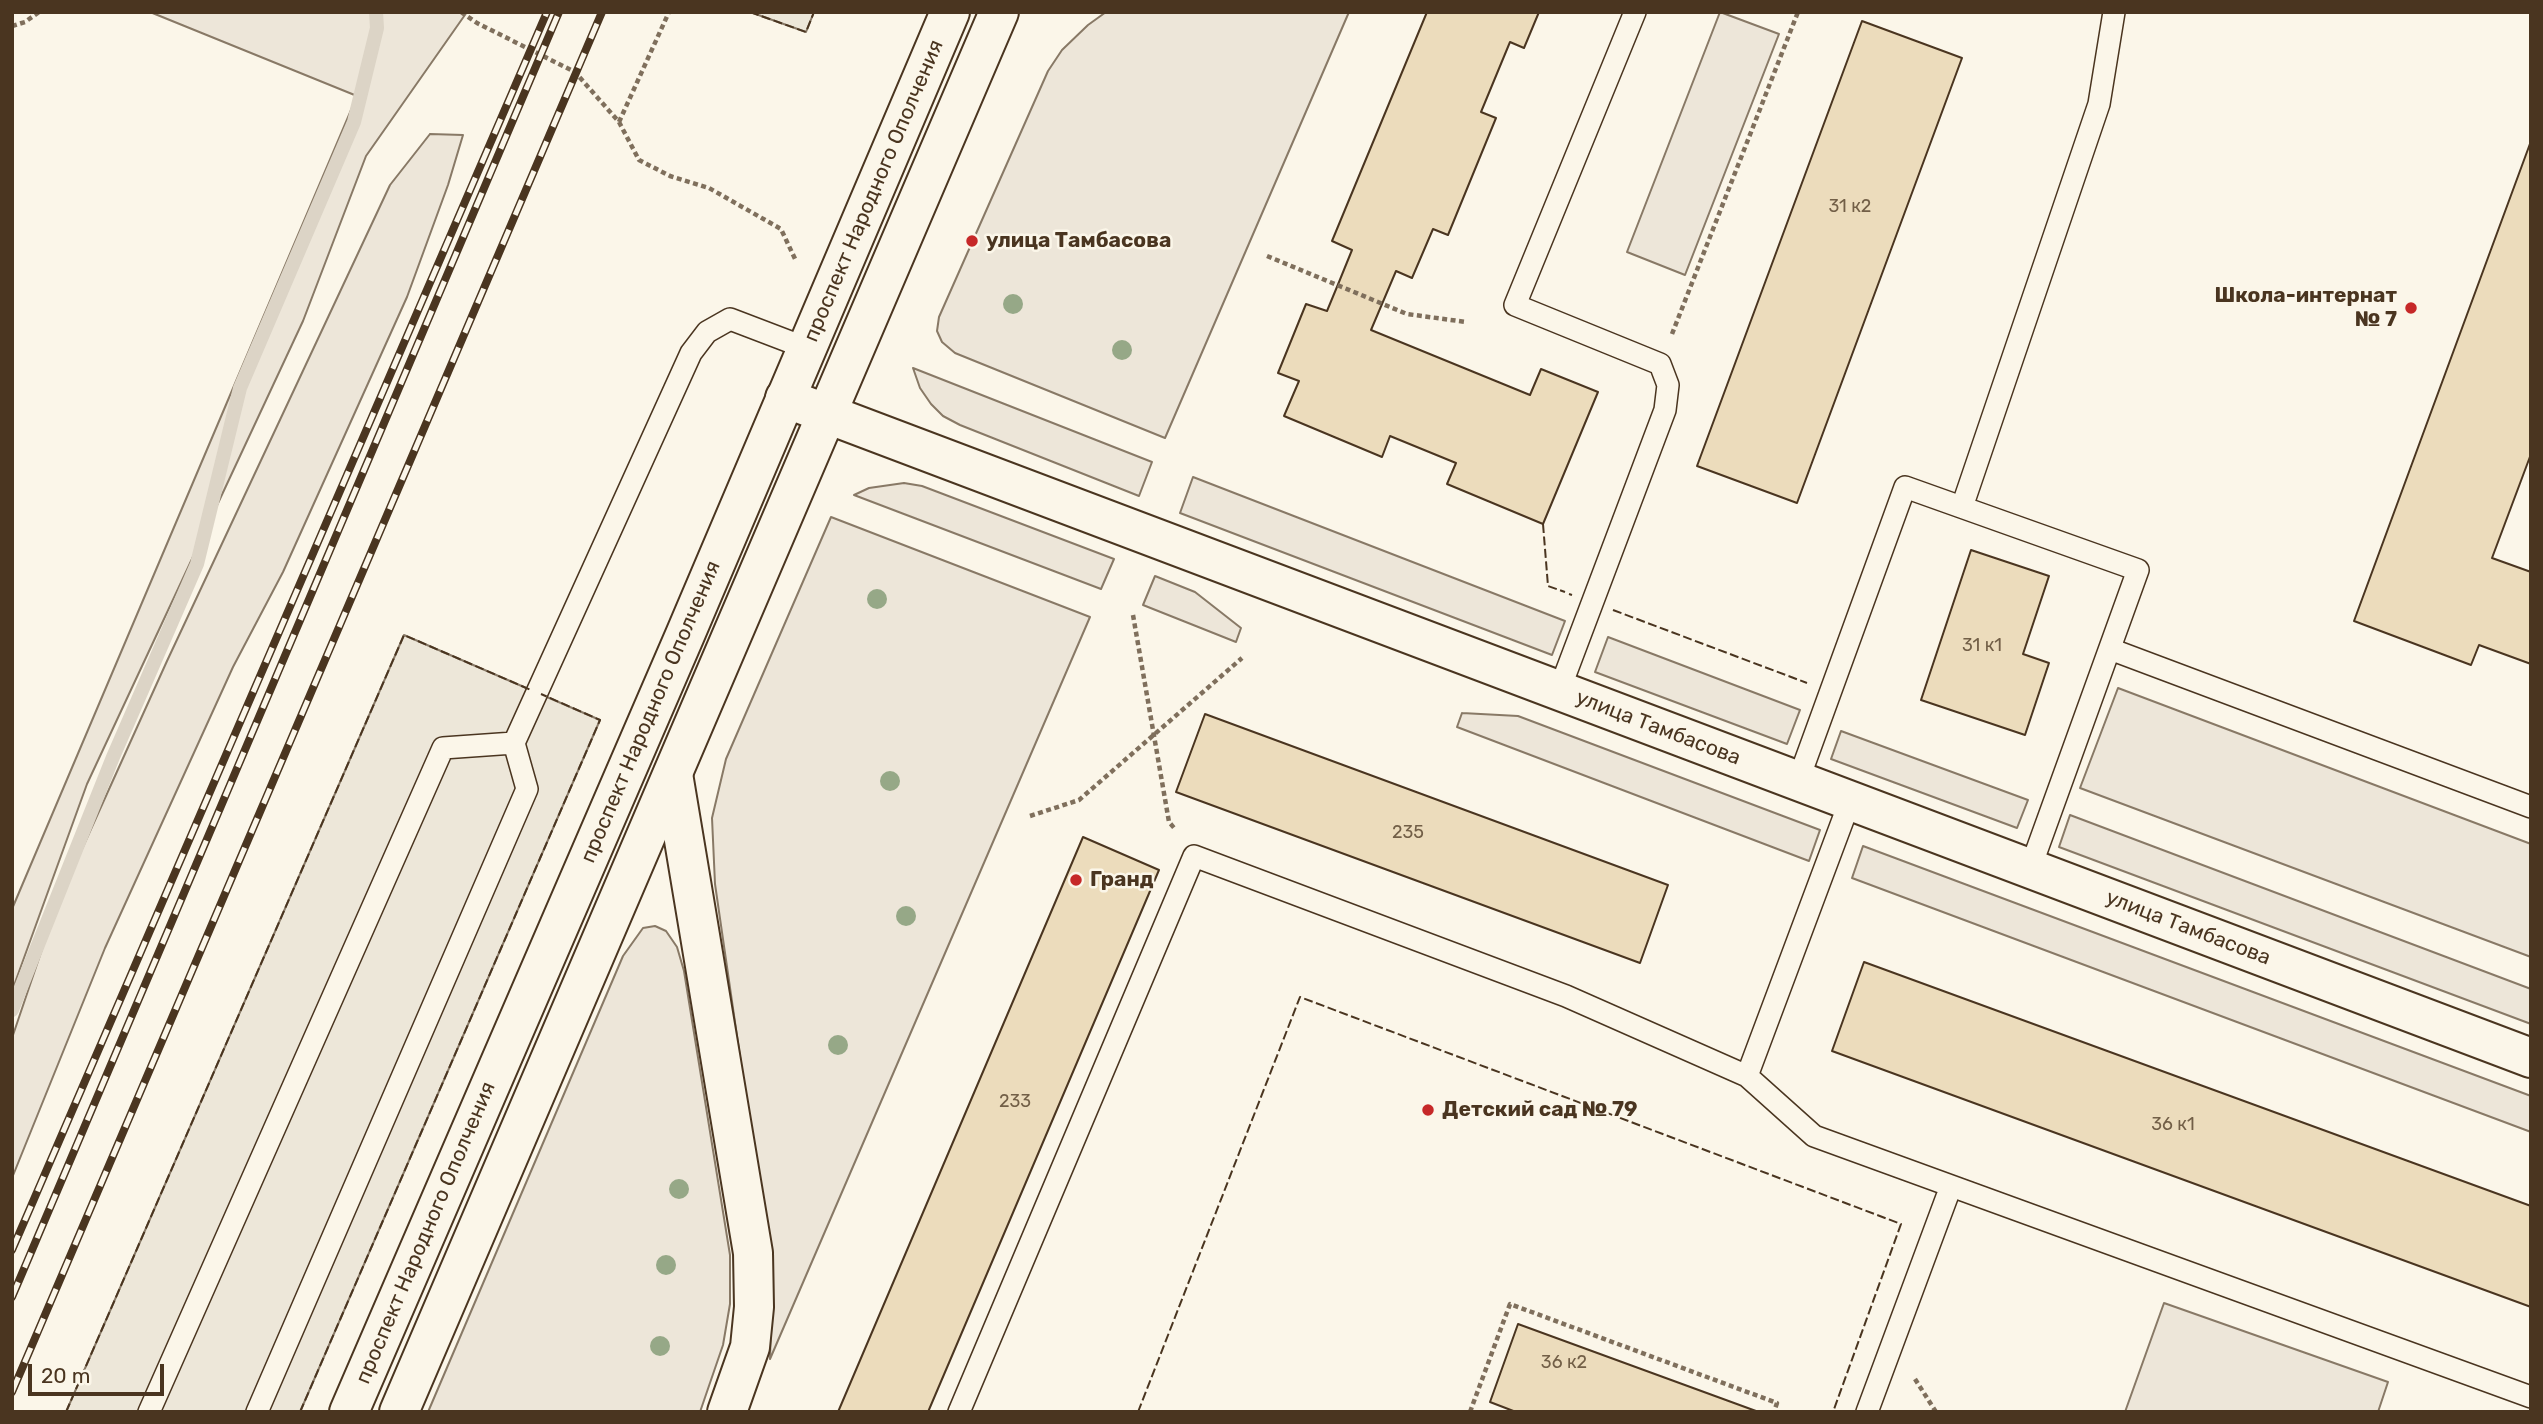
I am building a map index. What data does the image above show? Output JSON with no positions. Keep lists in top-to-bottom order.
{
  "streets": {
    "street": ["проспект Народного Ополчения", "улица Тамбасова"]
  },
  "crossings": [
    ["проспект Народного Ополчения", "улица Тамбасова"]
  ],
  "places": [
    "улица Тамбасова",
    "Школа-интернат № 7",
    "Гранд",
    "Детский сад № 79"
  ],
  "house_numbers": [
    "31 к2",
    "31 к1",
    "235",
    "233",
    "36 к1",
    "36 к2"
  ],
  "scale_bar": "20 m"
}
